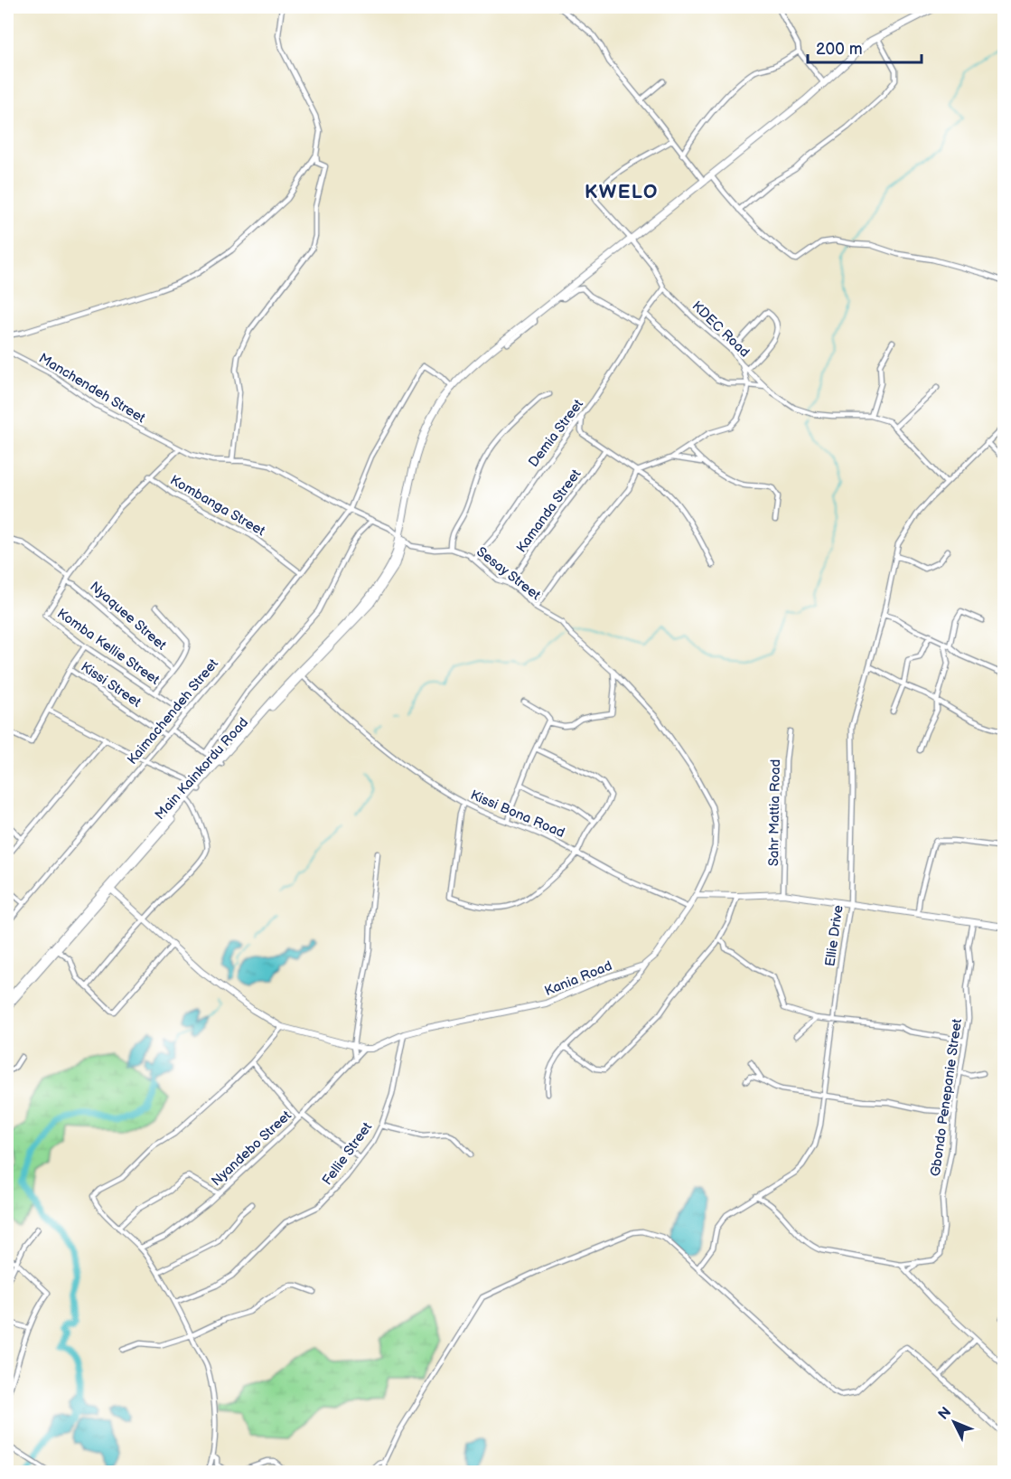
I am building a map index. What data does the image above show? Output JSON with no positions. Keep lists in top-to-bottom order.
{
  "streets": {
    "main road": ["Main Kainkordu Road", "Kania Road"],
    "street": [
      "KDEC Road",
      "Manchendeh Street",
      "Demia Street",
      "Kombanga Street",
      "Kamanda Street",
      "Sesay Street",
      "Nyaquee Street",
      "Komba Kellie Street",
      "Kissi Street",
      "Kaimachendeh Street",
      "Sahr Mattia Road",
      "Kissi Bona Road",
      "Ellie Drive",
      "Gbondo Penepanie Street",
      "Nyandebo Street",
      "Fellie Street"
    ]
  },
  "crossings": [
    ["KDEC Road", "Demia Street"],
    ["Manchendeh Street", "Sesay Street"],
    ["Manchendeh Street", "Kaimachendeh Street"],
    ["Demia Street", "Sesay Street"],
    ["Kombanga Street", "Kaimachendeh Street"],
    ["Kamanda Street", "Sesay Street"],
    ["Sesay Street", "Kania Road"],
    ["Nyaquee Street", "Komba Kellie Street"],
    ["Komba Kellie Street", "Kaimachendeh Street"],
    ["Kissi Street", "Kaimachendeh Street"],
    ["Kissi Bona Road", "Kania Road"],
    ["Kania Road", "Nyandebo Street"],
    ["Kania Road", "Fellie Street"]
  ],
  "districts": ["KWELO"],
  "scale_bar": "200 m",
  "north": "top left"
}
